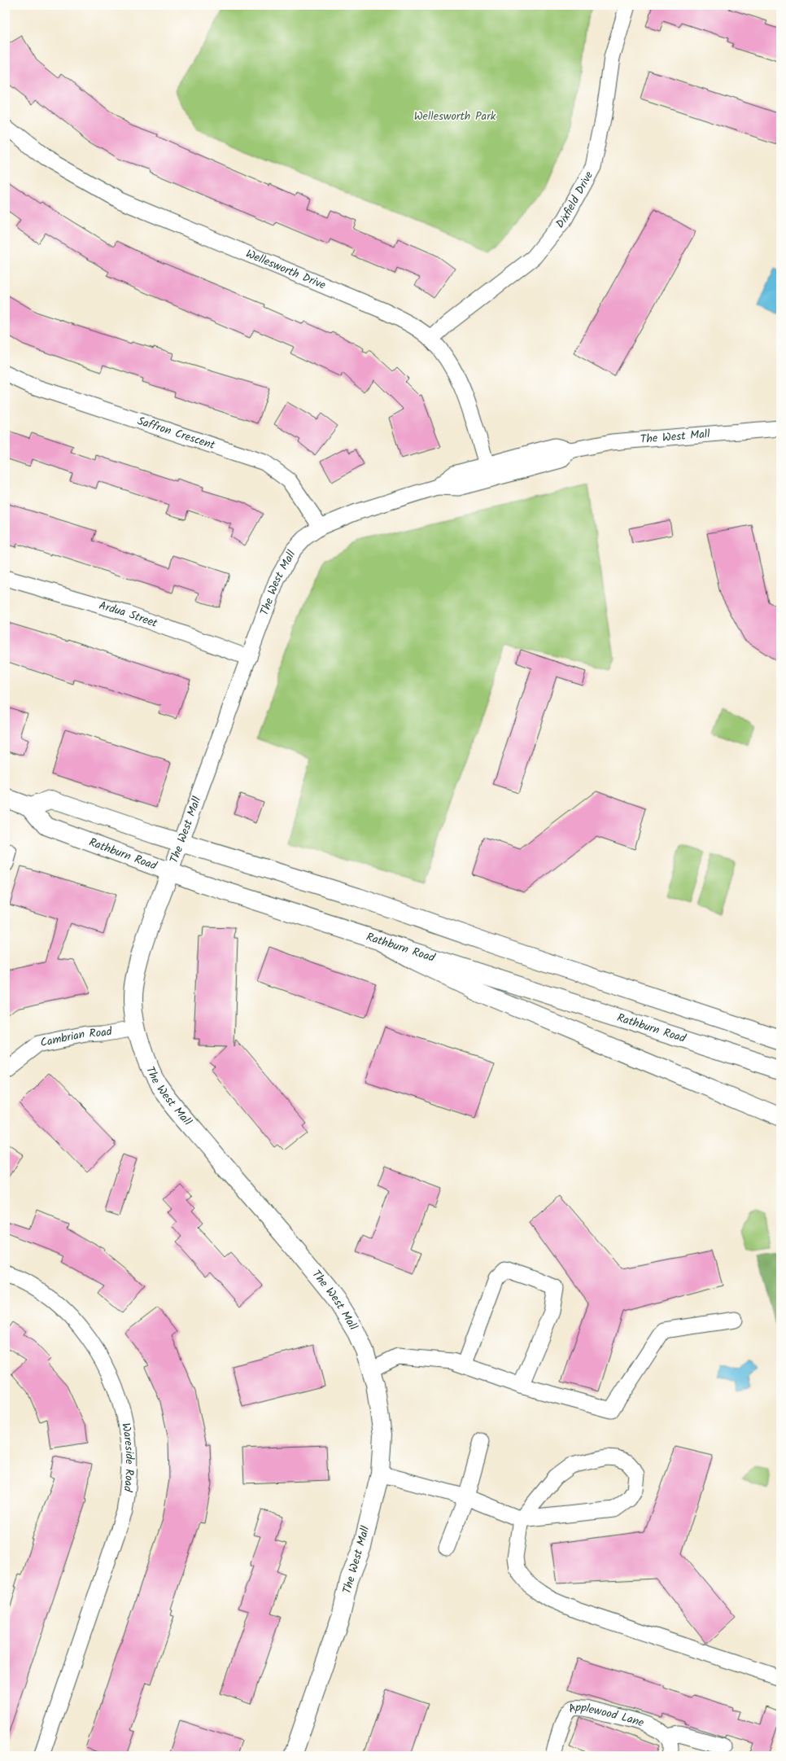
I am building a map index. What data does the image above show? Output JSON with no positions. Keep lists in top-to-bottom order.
{
  "streets": {
    "main road": ["The West Mall", "Rathburn Road"],
    "street": [
      "Dixfield Drive",
      "Wellesworth Drive",
      "Saffron Crescent",
      "Ardua Street",
      "Cambrian Road",
      "Wareside Road",
      "Applewood Lane"
    ]
  },
  "crossings": [
    ["Dixfield Drive", "Wellesworth Drive"],
    ["Wellesworth Drive", "The West Mall"],
    ["Saffron Crescent", "The West Mall"],
    ["The West Mall", "Ardua Street"],
    ["The West Mall", "Rathburn Road"],
    ["The West Mall", "Cambrian Road"]
  ],
  "parks": ["Wellesworth Park"]
}
